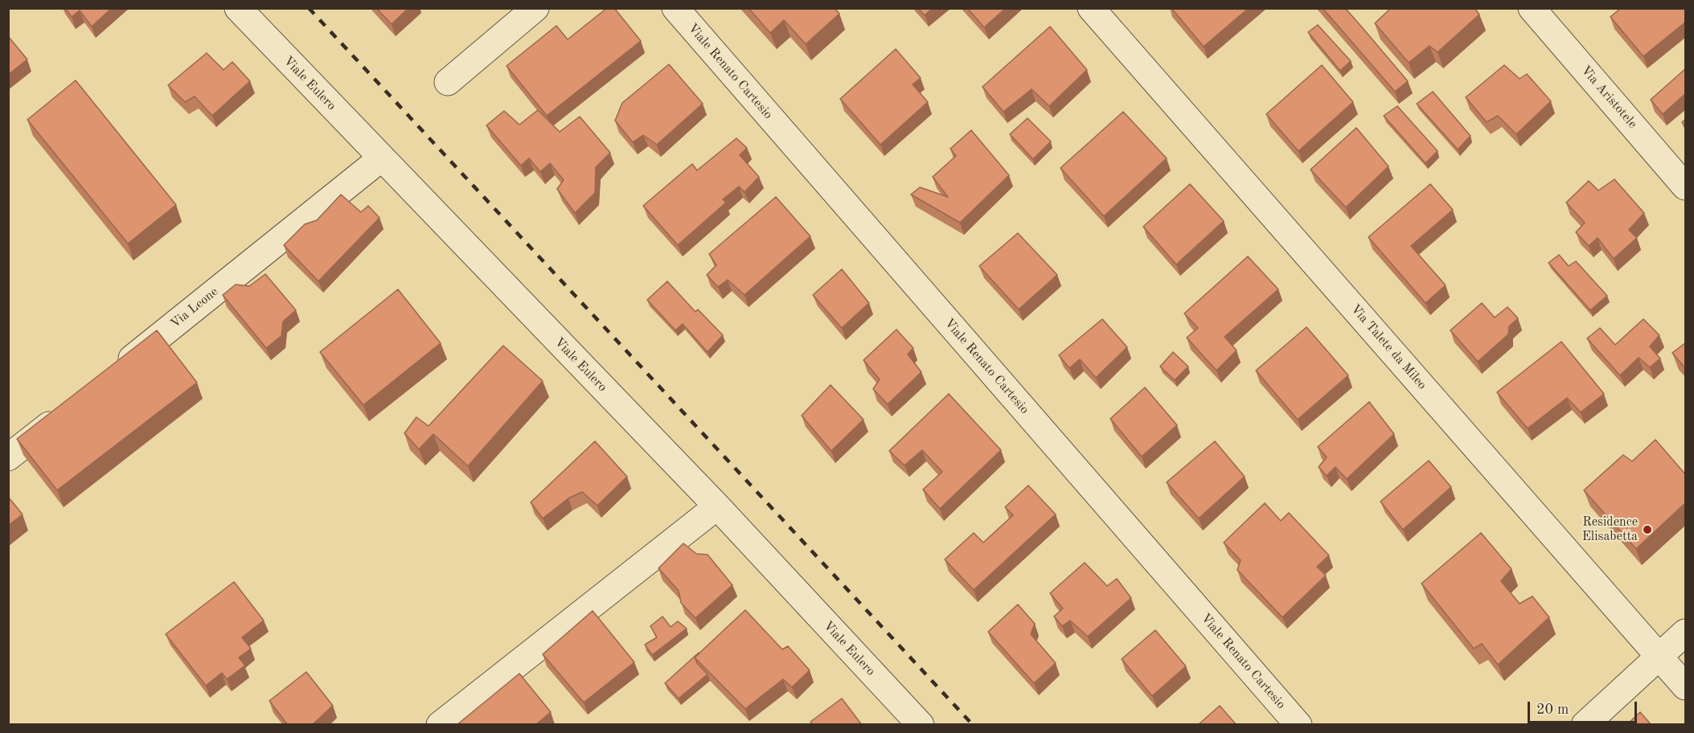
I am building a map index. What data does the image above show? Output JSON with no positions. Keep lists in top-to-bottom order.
{
  "streets": {
    "street": [
      "Viale Renato Cartesio",
      "Viale Eulero",
      "Via Aristotele",
      "Via Leone",
      "Via Talete da Mileo"
    ]
  },
  "crossings": [
    ["Viale Eulero", "Via Leone"]
  ],
  "places": ["Residence Elisabetta"],
  "scale_bar": "20 m"
}
